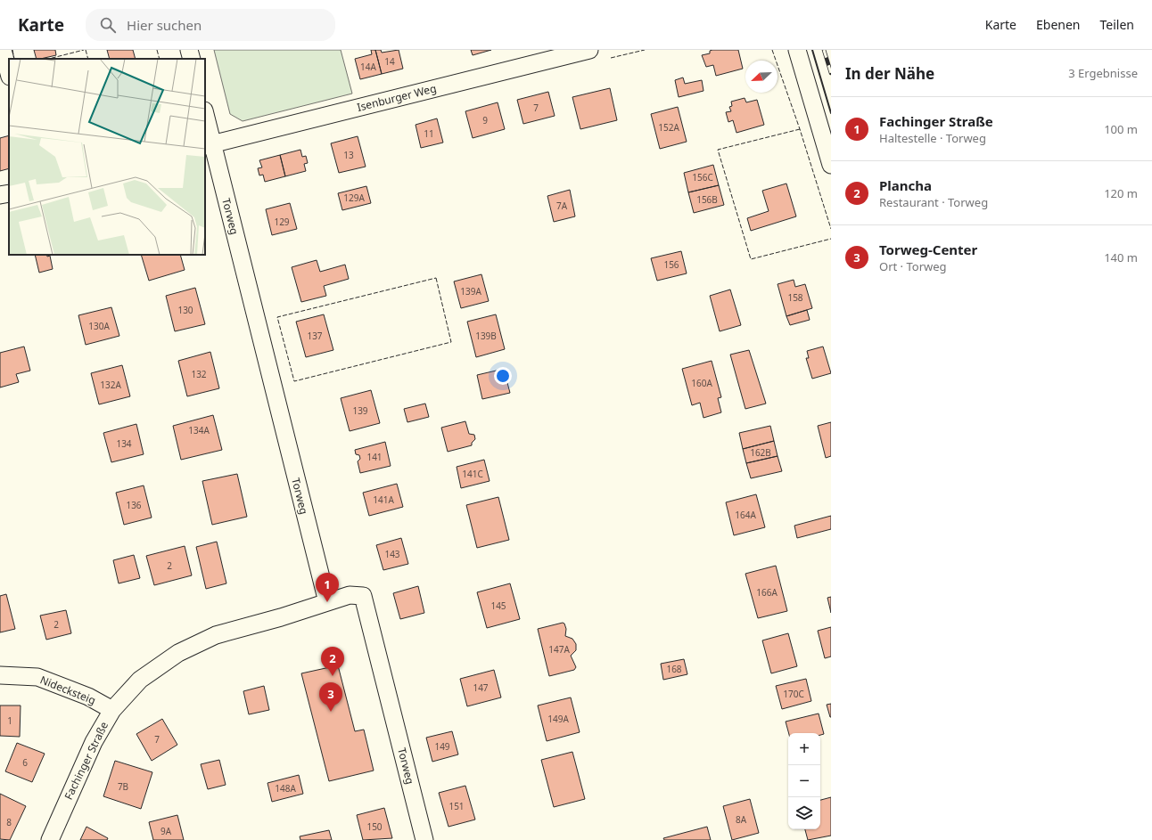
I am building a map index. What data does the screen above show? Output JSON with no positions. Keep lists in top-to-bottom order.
{
  "streets": {
    "street": [
      "Isenburger Weg",
      "Torweg",
      "Nidecksteig",
      "Fachinger Straße"
    ]
  },
  "crossings": [
    ["Isenburger Weg", "Torweg"],
    ["Torweg", "Fachinger Straße"],
    ["Nidecksteig", "Fachinger Straße"]
  ],
  "house_numbers": [
    "14",
    "14A",
    "7",
    "9",
    "152A",
    "11",
    "13",
    "156C",
    "129A",
    "156B",
    "7A",
    "129",
    "156",
    "139A",
    "158",
    "130",
    "130A",
    "137",
    "139B",
    "132",
    "160A",
    "132A",
    "139",
    "134A",
    "134",
    "162B",
    "141",
    "141C",
    "141A",
    "136",
    "164A",
    "143",
    "2",
    "166A",
    "145",
    "2",
    "147A",
    "168",
    "147",
    "170C",
    "149A",
    "1",
    "7",
    "149",
    "6",
    "7B",
    "148A",
    "151",
    "8A",
    "8",
    "150",
    "9A"
  ],
  "north": "bottom left",
  "page": {
    "header": "Karte",
    "search": "Hier suchen",
    "nav": ["Karte", "Ebenen", "Teilen"],
    "heading": ["In der Nähe", "3 Ergebnisse"],
    "list": [
      {
        "mark": "1",
        "name": "Fachinger Straße",
        "note": "Haltestelle · Torweg",
        "value": "100 m"
      },
      {
        "mark": "2",
        "name": "Plancha",
        "note": "Restaurant · Torweg",
        "value": "120 m"
      },
      {
        "mark": "3",
        "name": "Torweg-Center",
        "note": "Ort · Torweg",
        "value": "140 m"
      }
    ],
    "pins": ["1", "2", "3"],
    "map_buttons": ["+", "−"]
  }
}
